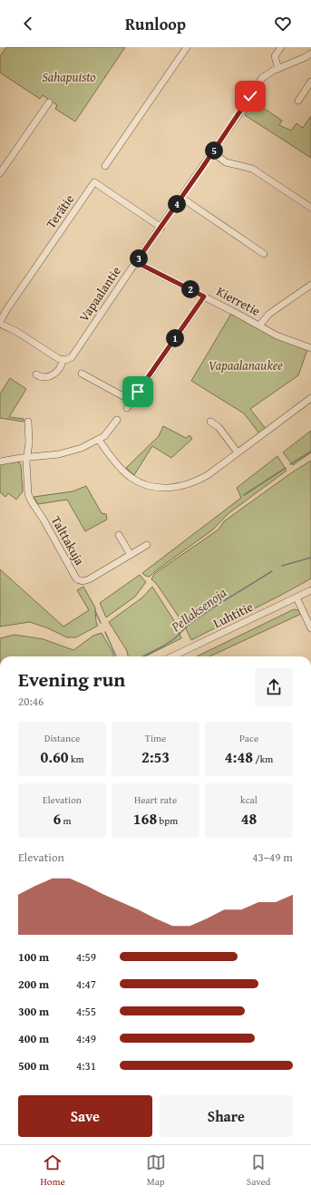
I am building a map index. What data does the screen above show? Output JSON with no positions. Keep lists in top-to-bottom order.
{
  "streets": {
    "street": [
      "Terätie",
      "Vapaalantie",
      "Kierretie",
      "Talttakuja",
      "Luhtitie"
    ]
  },
  "crossings": [
    ["Terätie", "Vapaalantie"],
    ["Vapaalantie", "Kierretie"]
  ],
  "water": ["Pellaksenoja"],
  "parks": ["Sahapuisto", "Vapaalanaukee"],
  "page": {
    "header": "Runloop",
    "pins": [
      "5",
      "4",
      "3",
      "2",
      "1"
    ],
    "heading": ["Evening run", "20:46"],
    "stats": [
      ["Distance", "0.60 km"],
      ["Time", "2:53"],
      ["Pace", "4:48 /km"],
      ["Elevation", "6 m"],
      ["Heart rate", "168 bpm"],
      ["kcal", "48"]
    ],
    "chart": ["Elevation", "43–49 m"],
    "list": [
      {
        "name": "100 m",
        "note": "4:59"
      },
      {
        "name": "200 m",
        "note": "4:47"
      },
      {
        "name": "300 m",
        "note": "4:55"
      },
      {
        "name": "400 m",
        "note": "4:49"
      },
      {
        "name": "500 m",
        "note": "4:31"
      }
    ],
    "buttons": ["Save", "Share"],
    "tabs": ["Home", "Map", "Saved"]
  }
}
